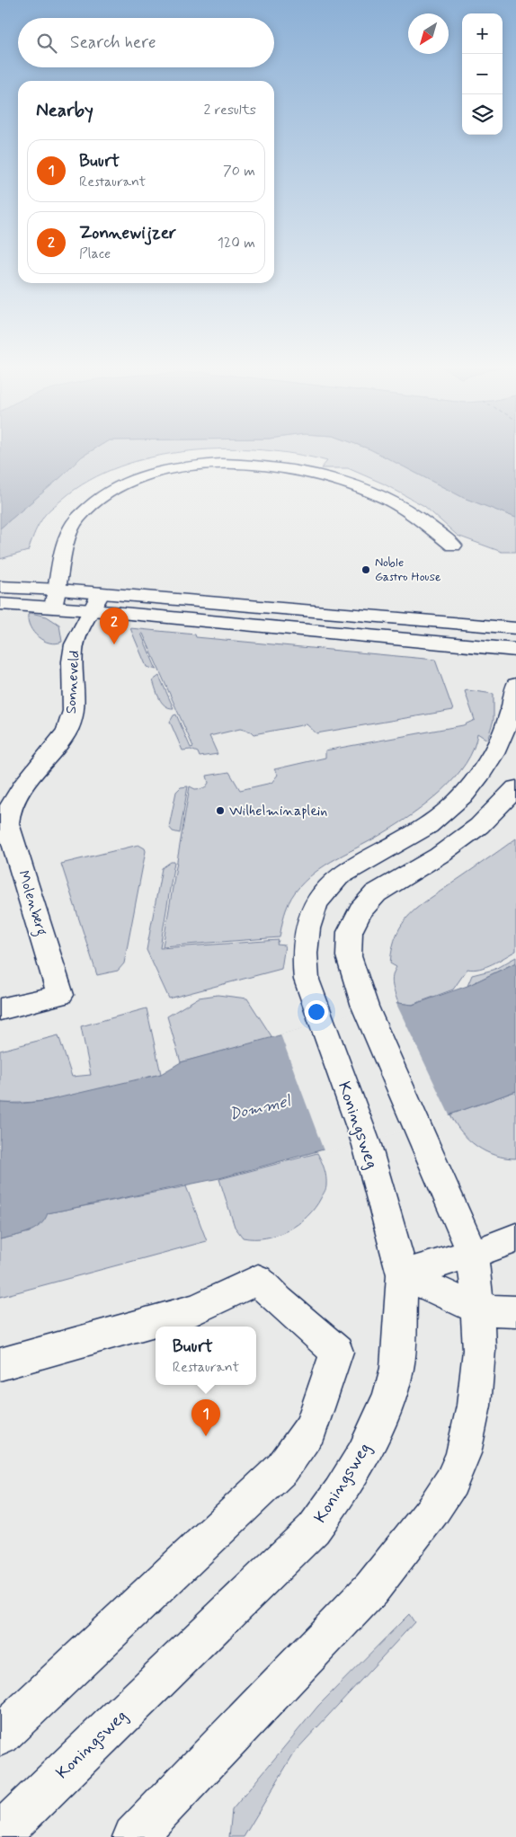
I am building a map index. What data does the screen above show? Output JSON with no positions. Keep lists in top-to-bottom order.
{
  "streets": {
    "street": ["Sonneveld", "Molenberg", "Koningsweg"]
  },
  "crossings": [
    ["Sonneveld", "Molenberg"]
  ],
  "water": ["Dommel"],
  "places": ["Noble Gastro House", "Wilhelminaplein"],
  "north": "bottom left",
  "page": {
    "map_buttons": ["+", "−"],
    "search": "Search here",
    "heading": ["Nearby", "2 results"],
    "list": [
      {
        "mark": "1",
        "name": "Buurt",
        "note": "Restaurant",
        "value": "70 m"
      },
      {
        "mark": "2",
        "name": "Zonnewijzer",
        "note": "Place",
        "value": "120 m"
      }
    ],
    "pins": ["2", "1"],
    "popup": ["Buurt", "Restaurant"]
  }
}
